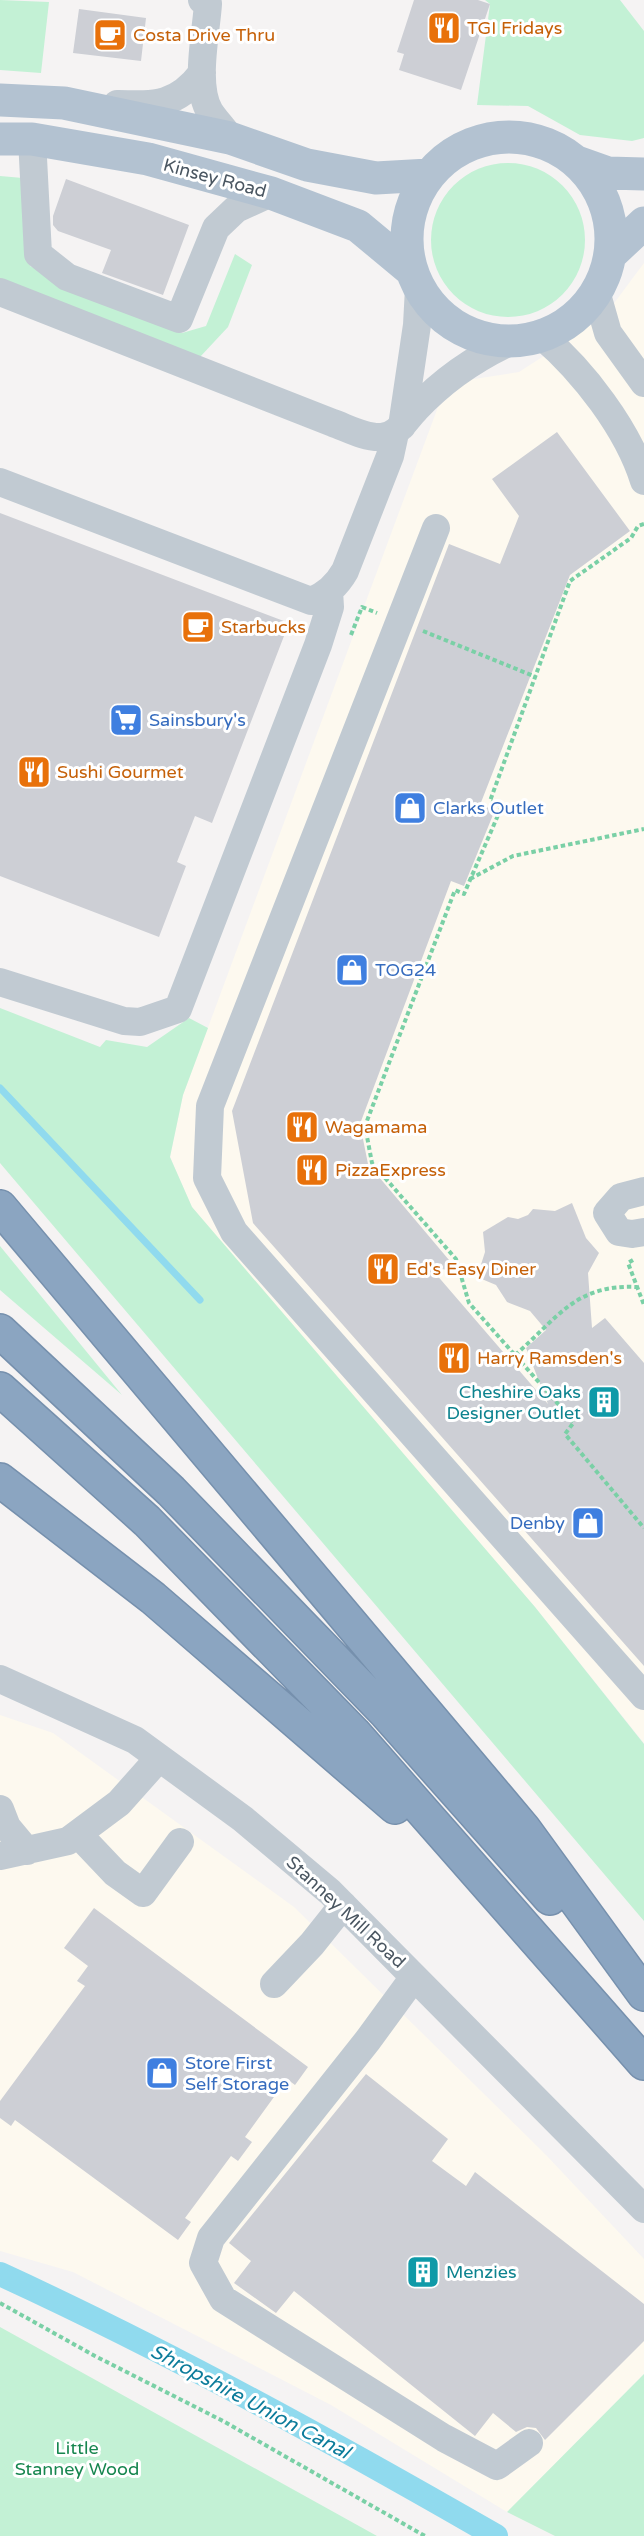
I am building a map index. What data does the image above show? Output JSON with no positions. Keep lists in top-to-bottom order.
{
  "streets": {
    "main road": ["Kinsey Road"],
    "street": ["Stanney Mill Road"]
  },
  "water": ["Shropshire Union Canal"],
  "parks": ["Little Stanney Wood"],
  "places": {
    "restaurant": [
      "TGI Fridays",
      "Sushi Gourmet",
      "Wagamama",
      "PizzaExpress",
      "Ed's Easy Diner",
      "Harry Ramsden's"
    ],
    "cafe": ["Costa Drive Thru", "Starbucks"],
    "supermarket": ["Sainsbury's"],
    "shop": [
      "Clarks Outlet",
      "TOG24",
      "Denby",
      "Store First Self Storage"
    ],
    "building": ["Cheshire Oaks Designer Outlet", "Menzies"]
  }
}
